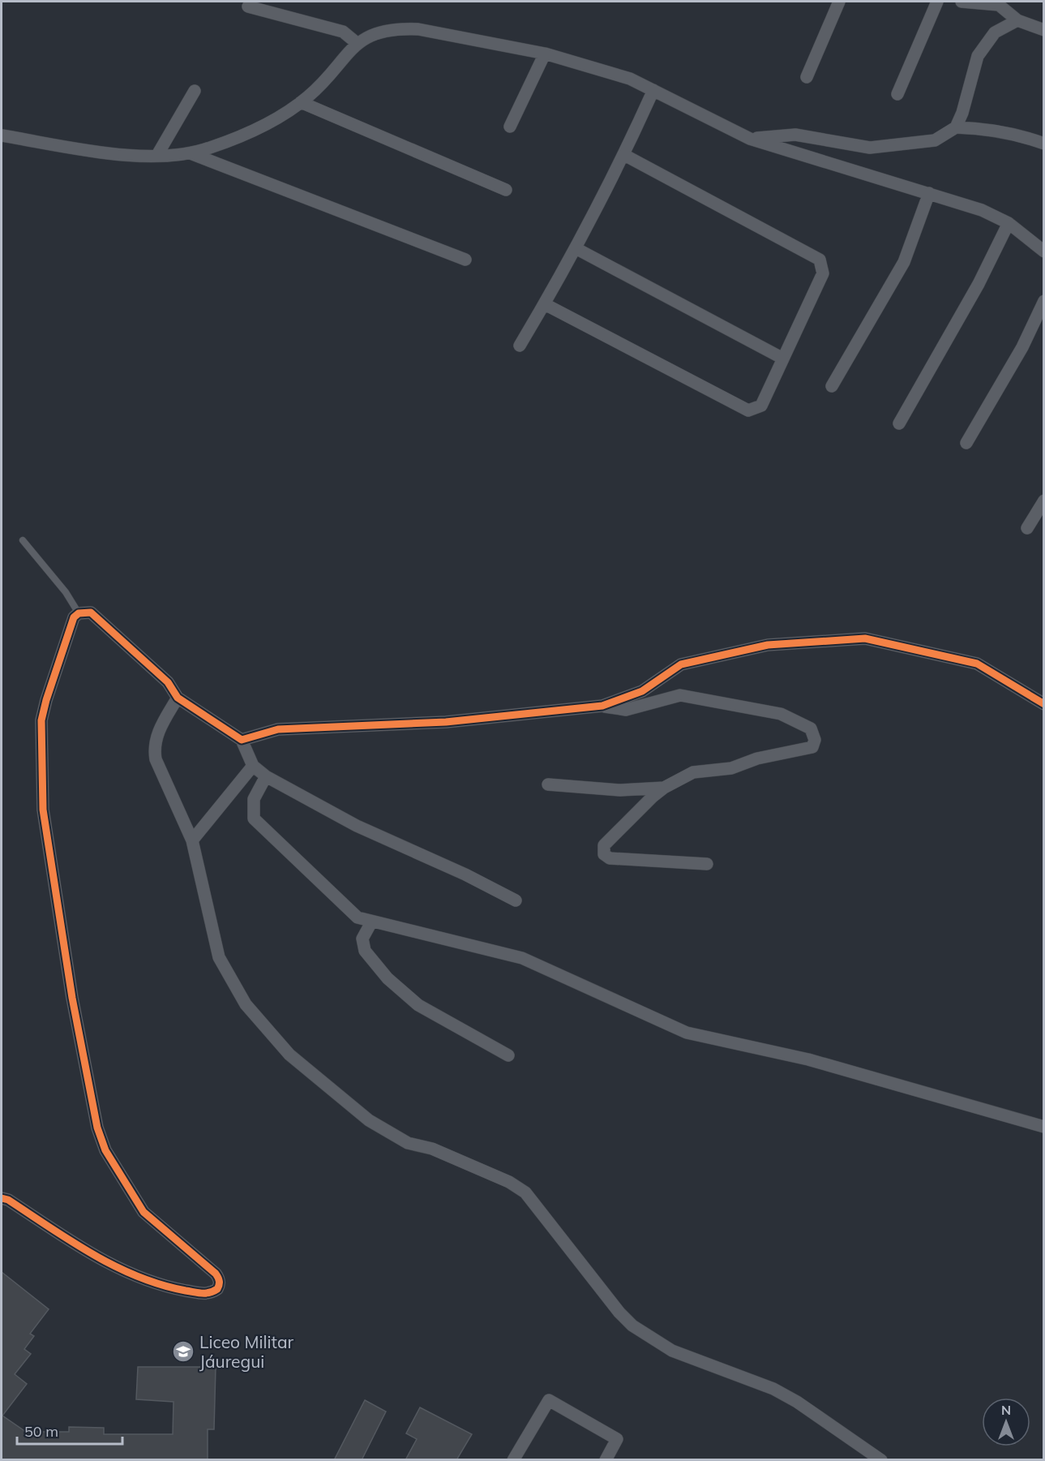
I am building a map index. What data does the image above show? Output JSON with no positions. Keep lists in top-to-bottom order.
{
  "places": {
    "school or university": ["Liceo Militar Jáuregui"]
  },
  "scale_bar": "50 m",
  "north": "top"
}
